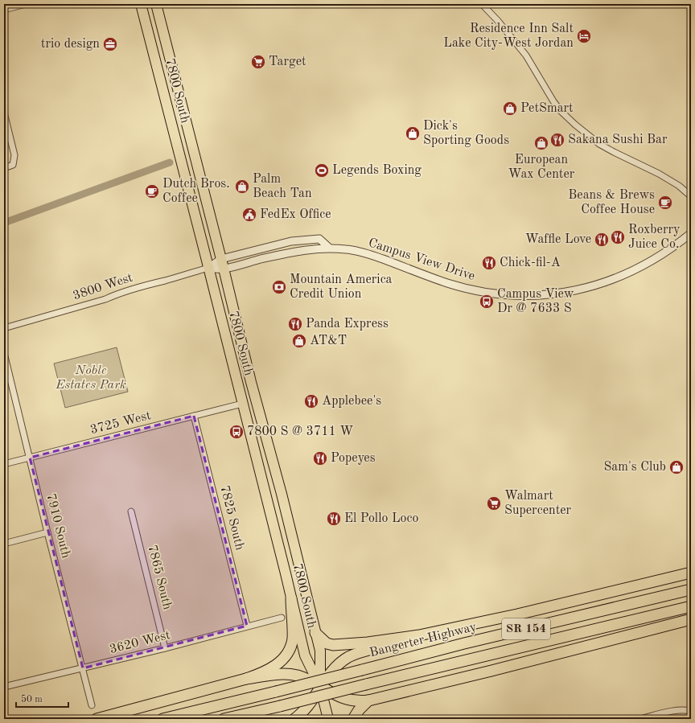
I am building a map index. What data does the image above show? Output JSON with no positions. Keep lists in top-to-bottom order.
{
  "streets": {
    "highway": ["SR 154", "Bangerter Highway"],
    "main road": ["7800 South"],
    "street": [
      "Campus View Drive",
      "3800 West",
      "3725 West",
      "7825 South",
      "7910 South",
      "7865 South",
      "3620 West"
    ]
  },
  "crossings": [
    ["7800 South", "Campus View Drive"],
    ["7800 South", "3800 West"],
    ["7800 South", "3725 West"],
    ["Campus View Drive", "3800 West"],
    ["3725 West", "7825 South"],
    ["3725 West", "7910 South"],
    ["7825 South", "3620 West"],
    ["7910 South", "3620 West"],
    ["7865 South", "3620 West"]
  ],
  "parks": ["Noble Estates Park"],
  "places": {
    "hotel": ["Residence Inn Salt Lake City-West Jordan"],
    "office": ["trio design"],
    "supermarket": ["Target", "Walmart Supercenter"],
    "shop": [
      "PetSmart",
      "Dick's Sporting Goods",
      "European Wax Center",
      "Palm Beach Tan",
      "AT&T",
      "Sam's Club"
    ],
    "restaurant": [
      "Sakana Sushi Bar",
      "Roxberry Juice Co.",
      "Waffle Love",
      "Chick-fil-A",
      "Panda Express",
      "Applebee's",
      "Popeyes",
      "El Pollo Loco"
    ],
    "sports": ["Legends Boxing"],
    "cafe": ["Dutch Bros. Coffee", "Beans & Brews Coffee House"],
    "public building": ["FedEx Office"],
    "bank": ["Mountain America Credit Union"],
    "bus stop": ["Campus View Dr @ 7633 S", "7800 S @ 3711 W"]
  },
  "scale_bar": "50 m"
}
